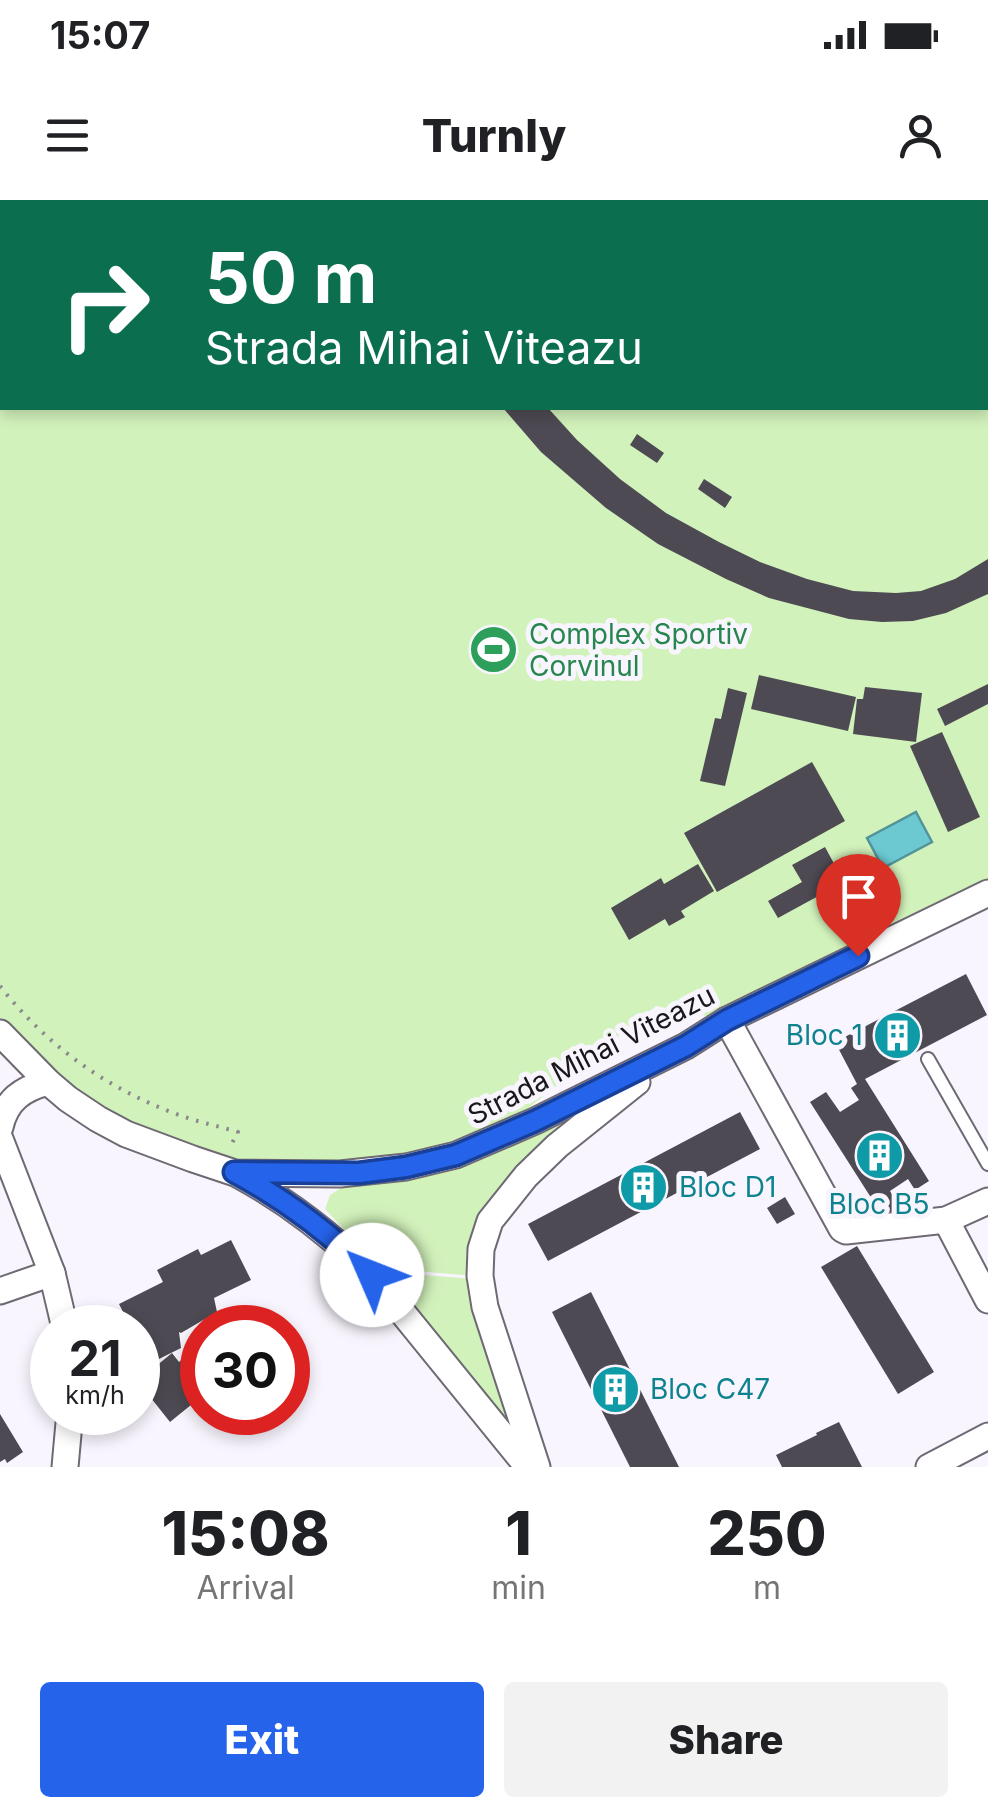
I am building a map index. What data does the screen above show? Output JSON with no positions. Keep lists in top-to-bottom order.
{
  "streets": {
    "street": ["Strada Mihai Viteazu"]
  },
  "places": {
    "sports": ["Complex Sportiv Corvinul"],
    "building": [
      "Bloc 1",
      "Bloc B5",
      "Bloc D1",
      "Bloc C47"
    ]
  },
  "page": {
    "status": "15:07",
    "header": "Turnly",
    "turn": ["50 m", "Strada Mihai Viteazu"],
    "speed": "21 km/h",
    "limit": "30",
    "eta": [
      "15:08",
      "Arrival",
      "1",
      "min",
      "250",
      "m"
    ],
    "buttons": ["Exit", "Share"]
  }
}
